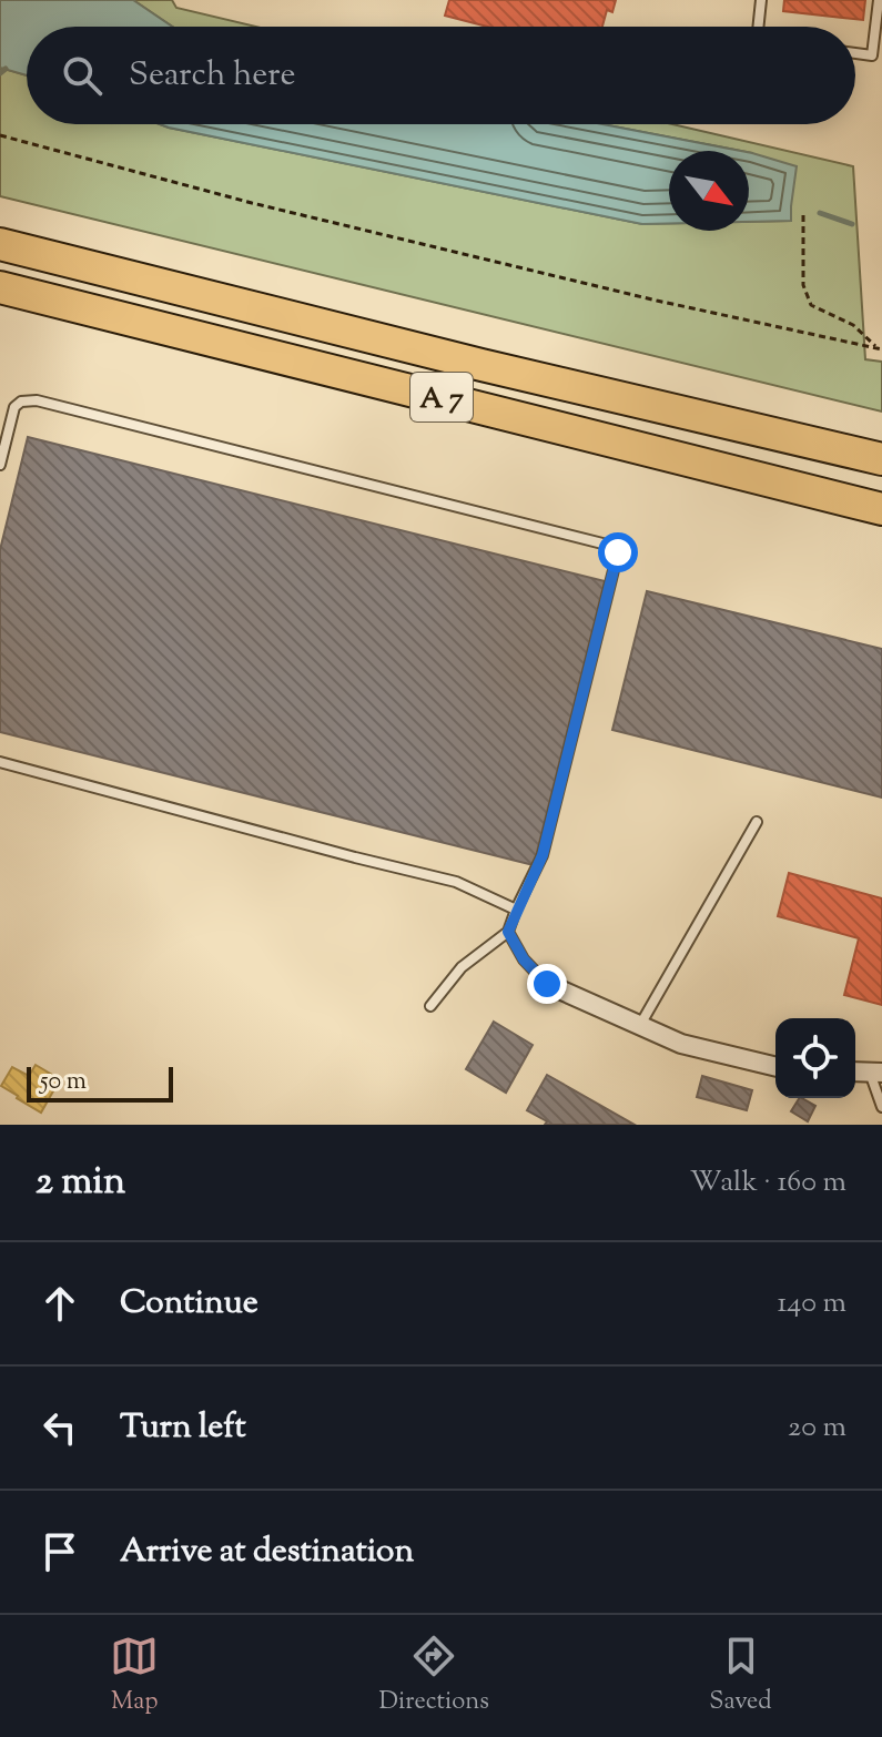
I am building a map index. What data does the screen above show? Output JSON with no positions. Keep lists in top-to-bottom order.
{
  "streets": {
    "highway": ["A 7"]
  },
  "scale_bar": "50 m",
  "north": "bottom right",
  "page": {
    "search": "Search here",
    "scale": "50 m",
    "heading": ["2 min", "Walk · 160 m"],
    "list": [
      ["Continue", "140 m"],
      ["Turn left", "20 m"],
      "Arrive at destination"
    ],
    "nav": ["Map", "Directions", "Saved"]
  }
}
